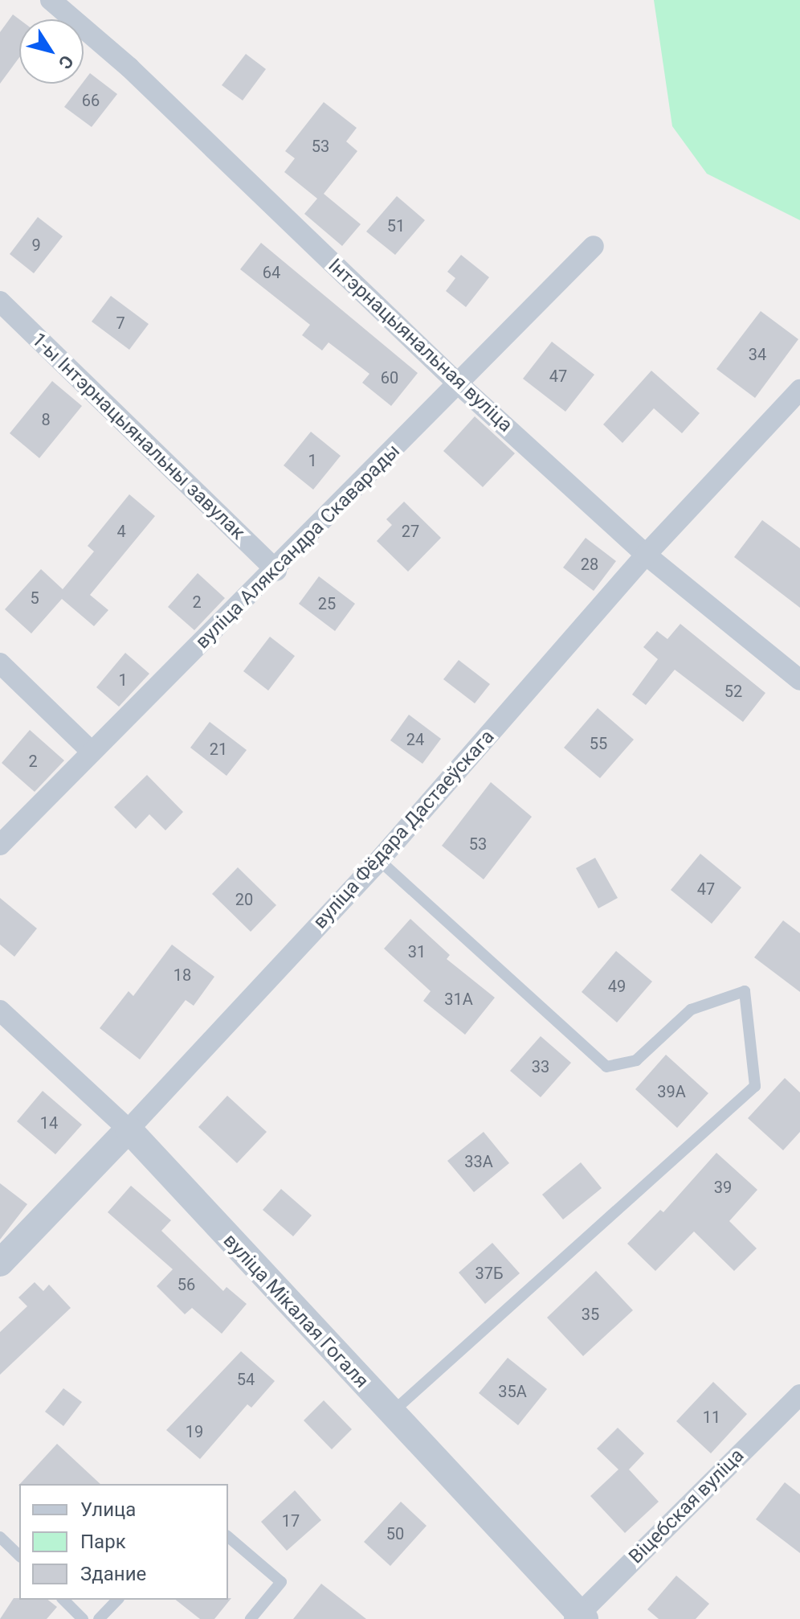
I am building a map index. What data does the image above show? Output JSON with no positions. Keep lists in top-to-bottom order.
{
  "streets": {
    "street": [
      "Інтэрнацыянальная вуліца",
      "1-ы Інтэрнацыянальны завулак",
      "вуліца Аляксандра Скаварады",
      "вуліца Фёдара Дастаеўскага",
      "вуліца Мікалая Гогаля",
      "Віцебская вуліца"
    ]
  },
  "crossings": [
    ["Інтэрнацыянальная вуліца", "вуліца Аляксандра Скаварады"],
    ["Інтэрнацыянальная вуліца", "вуліца Фёдара Дастаеўскага"],
    ["1-ы Інтэрнацыянальны завулак", "вуліца Аляксандра Скаварады"],
    ["вуліца Фёдара Дастаеўскага", "вуліца Мікалая Гогаля"],
    ["вуліца Мікалая Гогаля", "Віцебская вуліца"]
  ],
  "house_numbers": [
    "66",
    "53",
    "51",
    "9",
    "64",
    "7",
    "34",
    "47",
    "60",
    "8",
    "1",
    "4",
    "27",
    "28",
    "5",
    "2",
    "25",
    "1",
    "52",
    "24",
    "55",
    "21",
    "2",
    "53",
    "47",
    "20",
    "31",
    "18",
    "49",
    "31А",
    "33",
    "39А",
    "14",
    "33А",
    "39",
    "37Б",
    "56",
    "35",
    "54",
    "35А",
    "11",
    "19",
    "17",
    "50"
  ],
  "legend": ["Улица", "Парк", "Здание"],
  "north": "bottom right"
}
